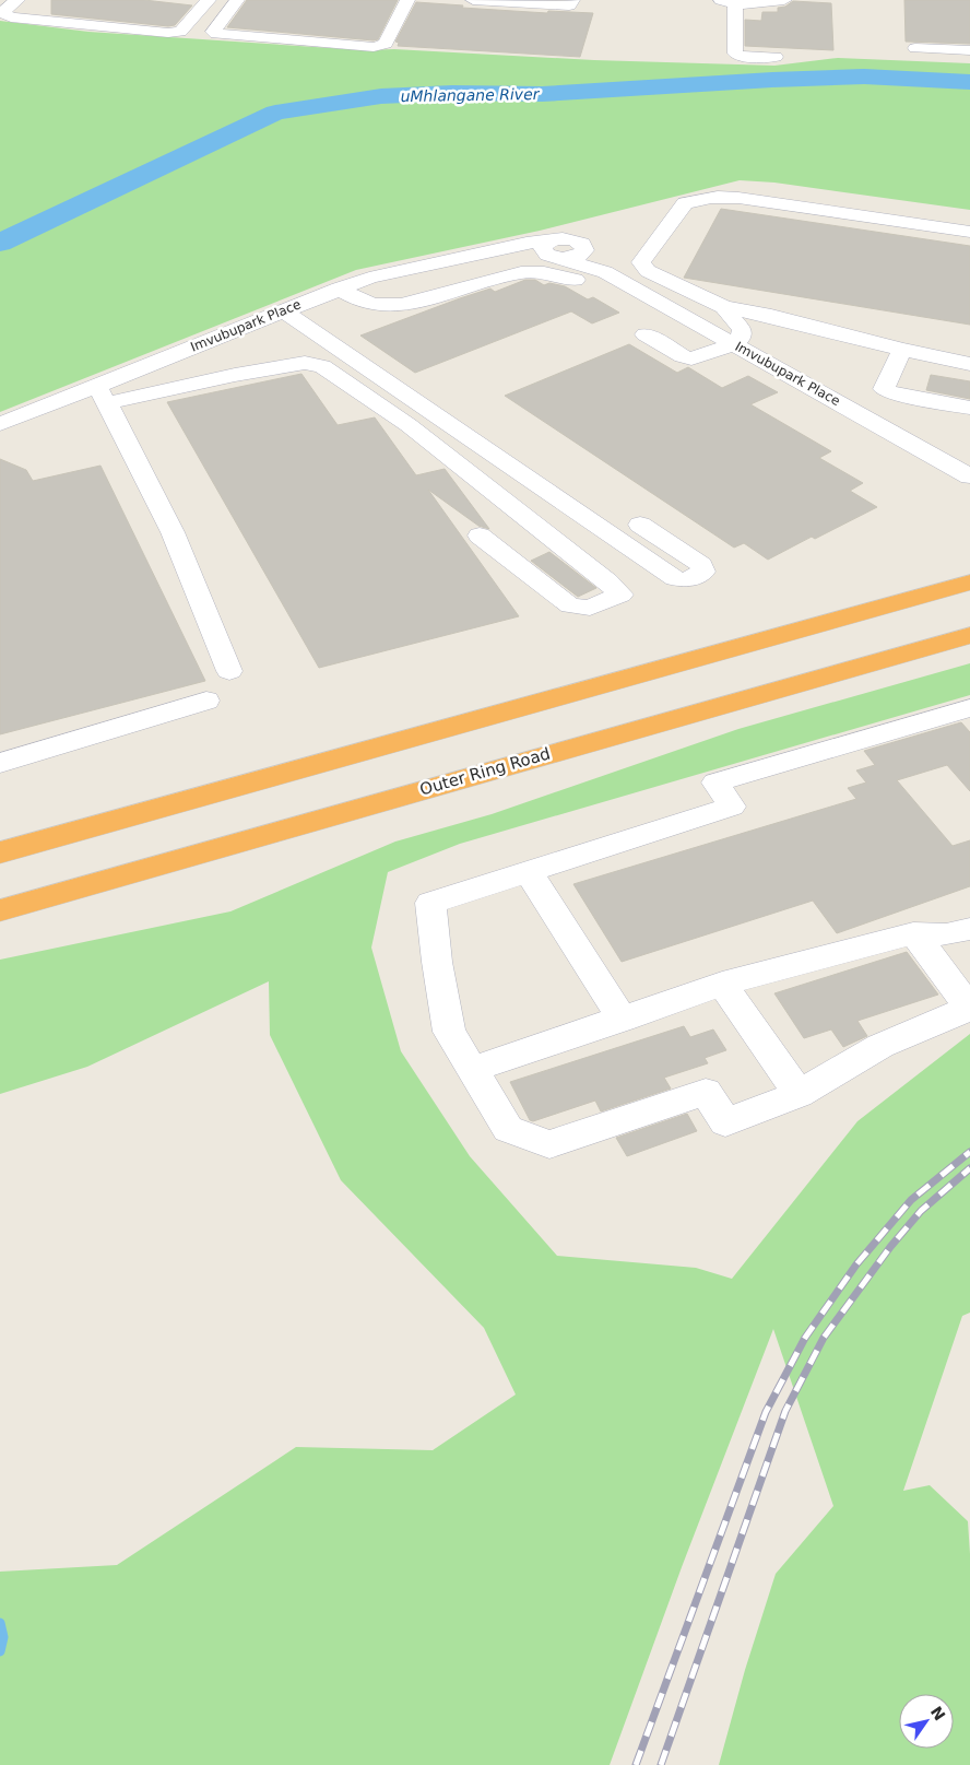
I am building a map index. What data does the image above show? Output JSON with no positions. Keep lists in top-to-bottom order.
{
  "streets": {
    "highway": ["Outer Ring Road"],
    "lane": ["Imvubupark Place"]
  },
  "water": ["uMhlangane River"],
  "north": "top right"
}
